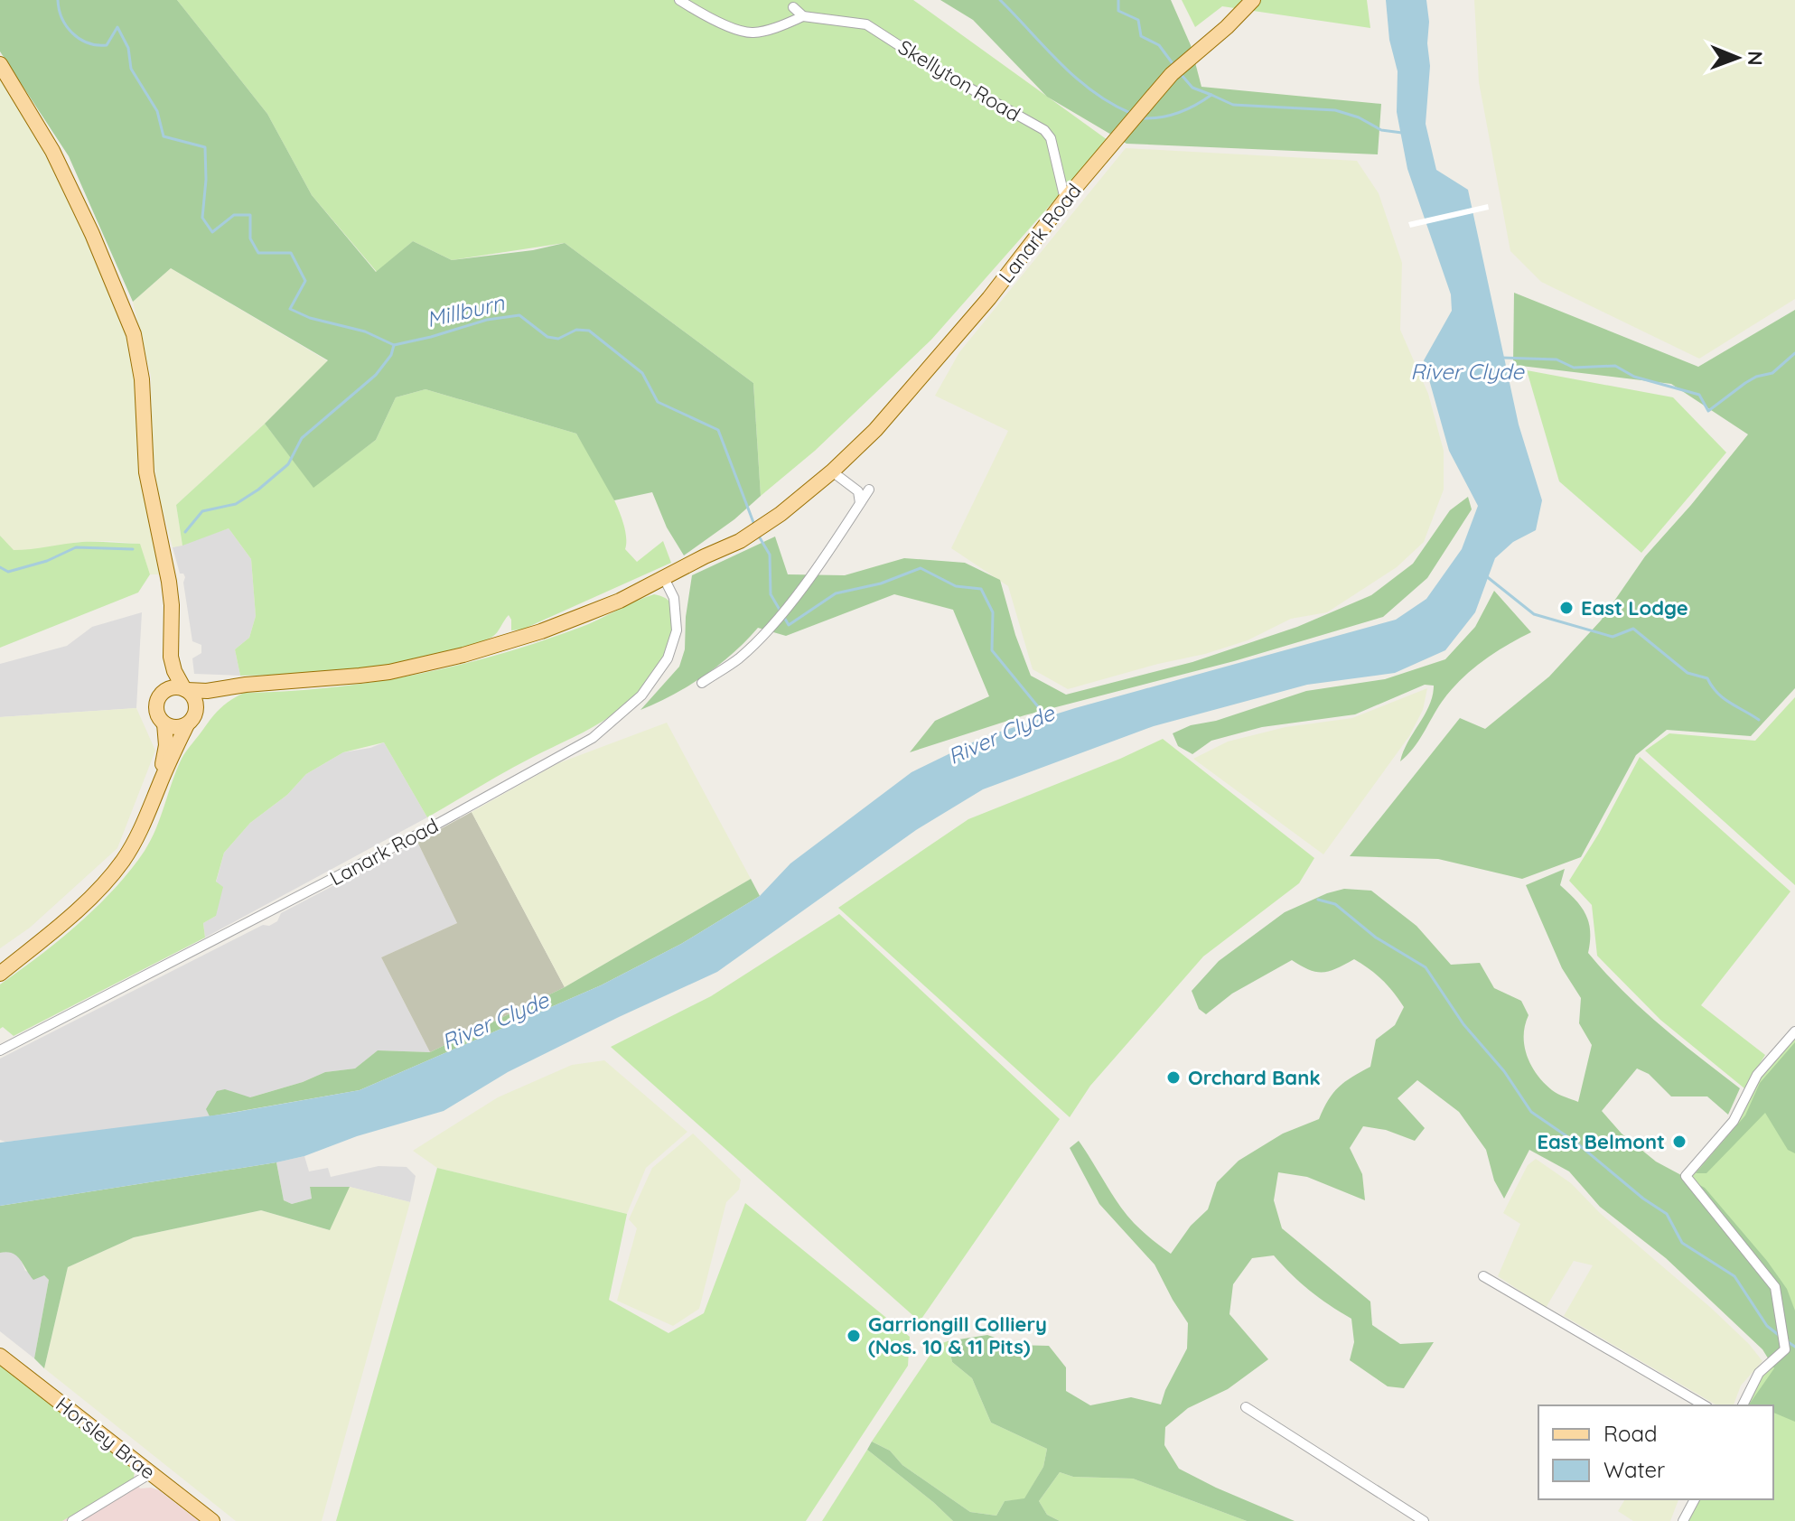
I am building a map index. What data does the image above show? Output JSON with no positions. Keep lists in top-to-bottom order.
{
  "streets": {
    "main road": ["Lanark Road", "Horsley Brae"],
    "street": ["Skellyton Road"]
  },
  "crossings": [
    ["Skellyton Road", "Lanark Road"]
  ],
  "water": ["Millburn", "River Clyde"],
  "places": [
    "East Lodge",
    "Orchard Bank",
    "East Belmont",
    "Garriongill Colliery (Nos. 10 & 11 Pits)"
  ],
  "legend": ["Road", "Water"],
  "north": "right"
}
